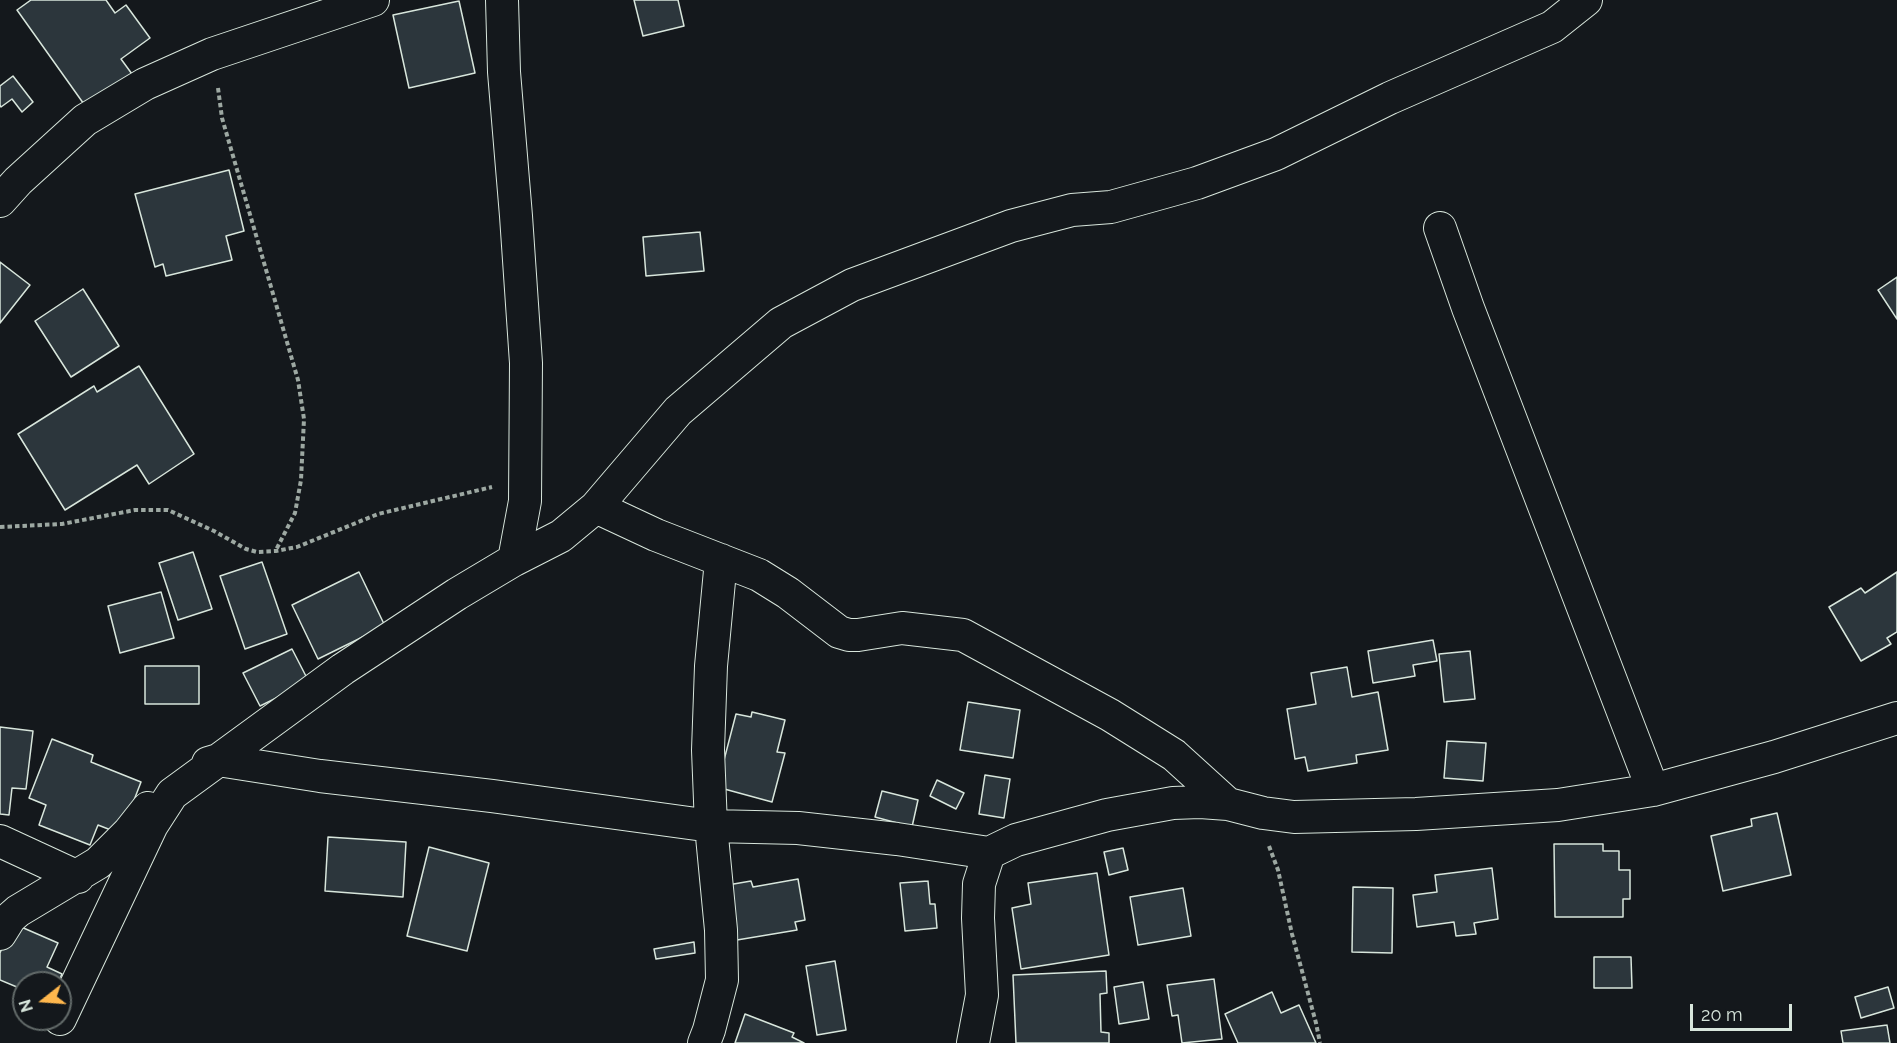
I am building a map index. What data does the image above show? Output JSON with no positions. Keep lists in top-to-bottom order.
{
  "scale_bar": "20 m",
  "north": "left"
}
